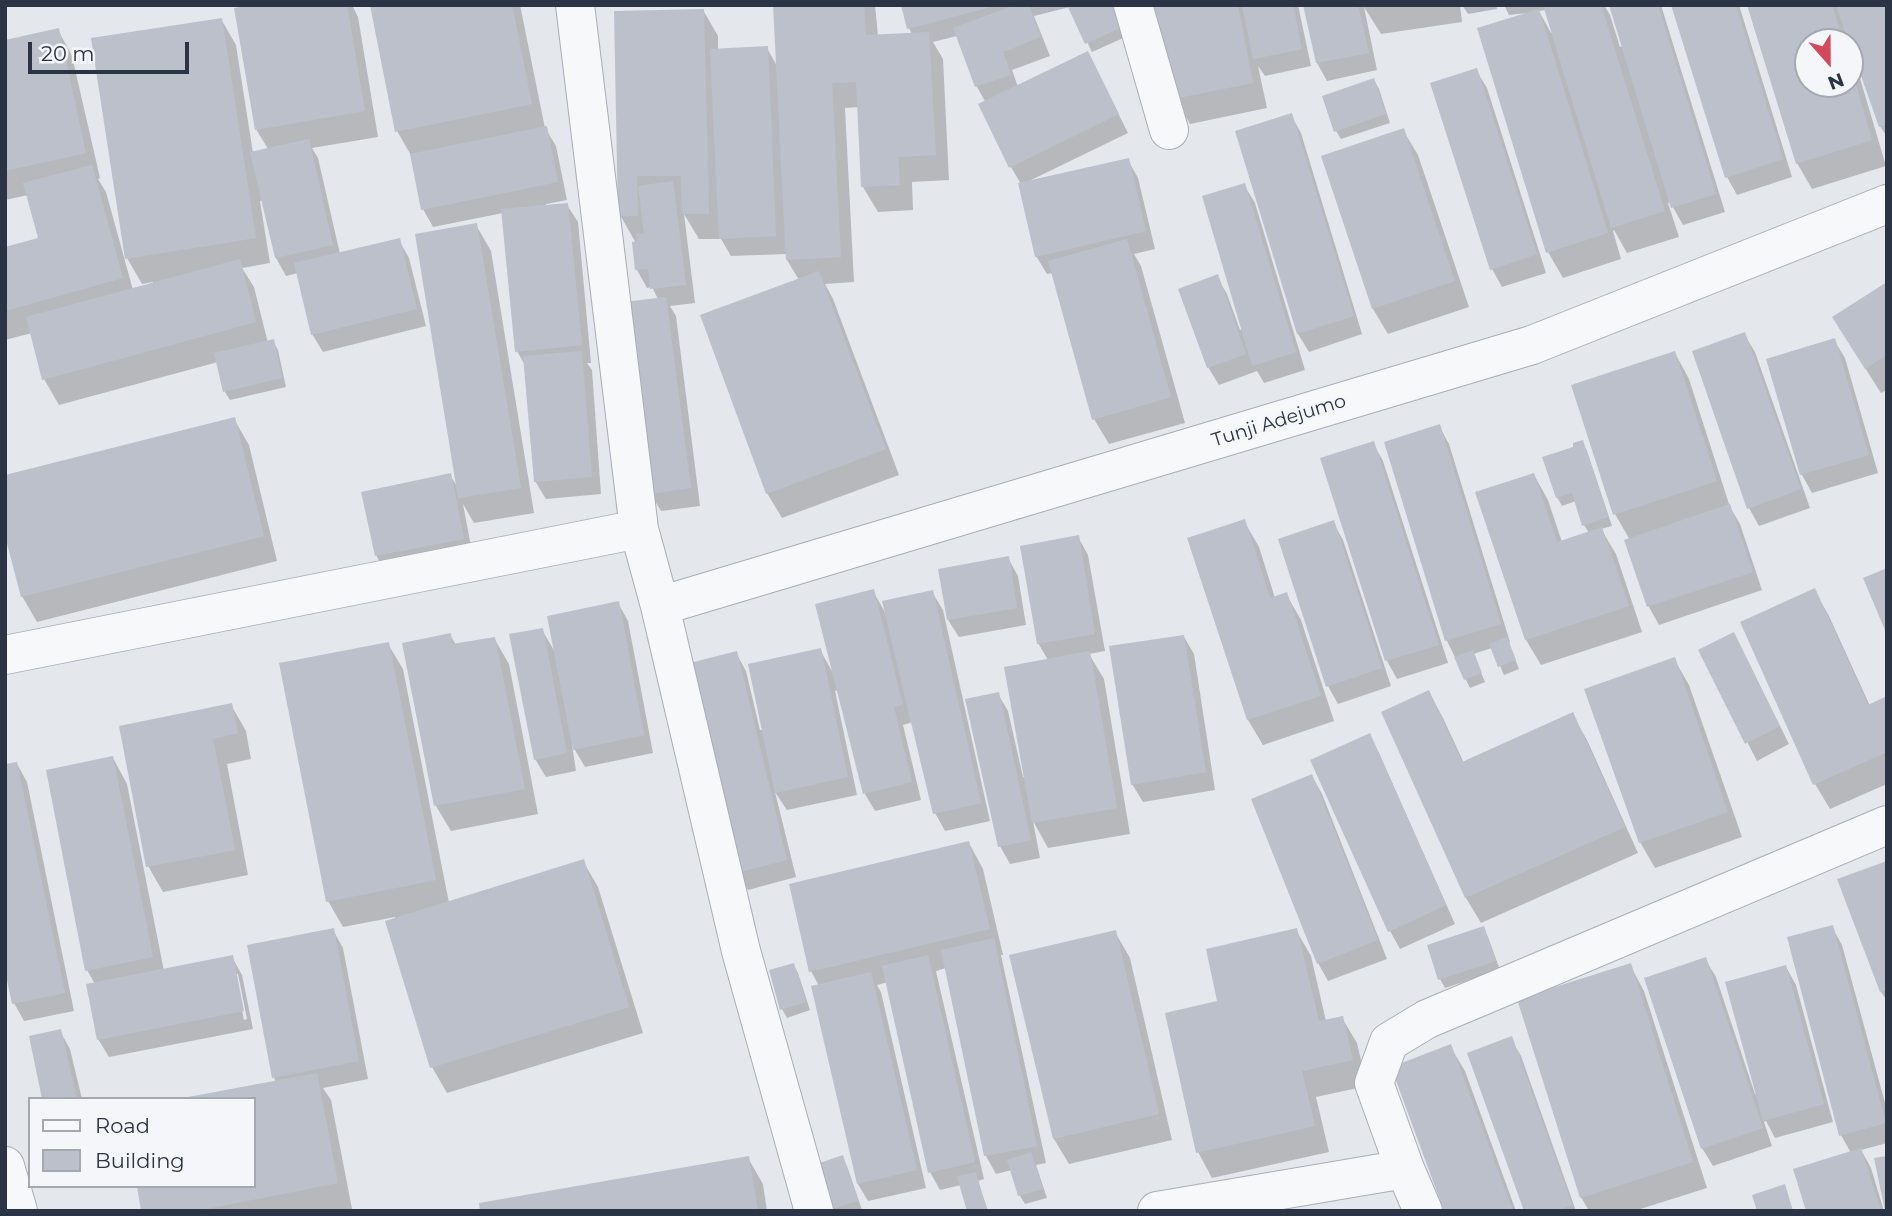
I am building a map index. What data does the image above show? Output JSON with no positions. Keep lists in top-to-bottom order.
{
  "streets": {
    "street": ["Tunji Adejumo"]
  },
  "legend": ["Road", "Building"],
  "scale_bar": "20 m",
  "north": "bottom"
}
